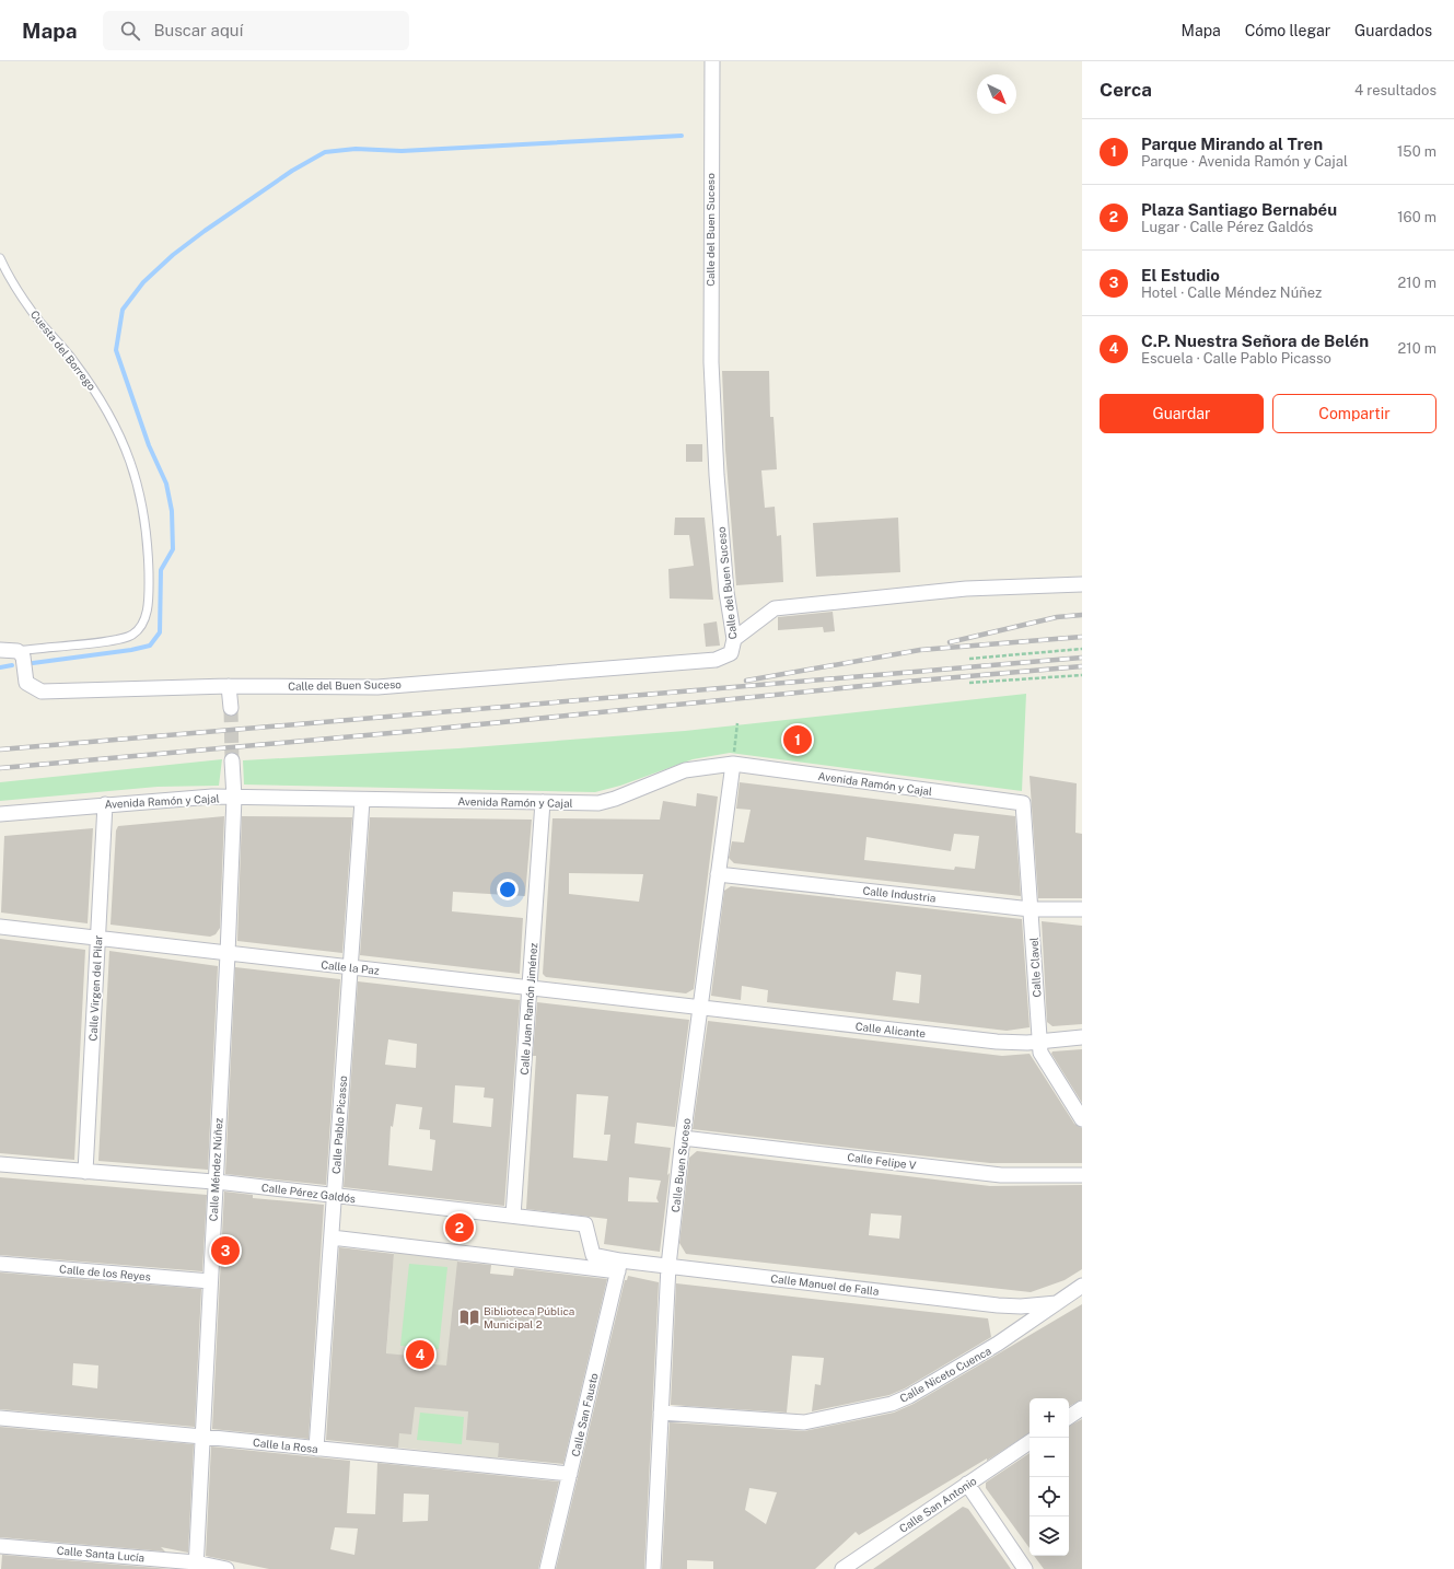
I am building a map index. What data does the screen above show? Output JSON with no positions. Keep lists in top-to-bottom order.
{
  "streets": {
    "street": [
      "Calle del Buen Suceso",
      "Avenida Ramón y Cajal",
      "Calle Industria",
      "Calle la Paz",
      "Calle Clavel",
      "Calle Virgen del Pilar",
      "Calle Juan Ramón Jiménez",
      "Calle Alicante",
      "Calle Pablo Picasso",
      "Calle Felipe V",
      "Calle Buen Suceso",
      "Calle Méndez Núñez",
      "Calle Pérez Galdós",
      "Calle de los Reyes",
      "Calle Manuel de Falla",
      "Calle Niceto Cuenca",
      "Calle San Fausto",
      "Calle la Rosa",
      "Calle San Antonio",
      "Calle Santa Lucía"
    ],
    "lane": ["Cuesta del Borrego"]
  },
  "crossings": [
    ["Avenida Ramón y Cajal", "Calle Clavel"],
    ["Avenida Ramón y Cajal", "Calle Virgen del Pilar"],
    ["Avenida Ramón y Cajal", "Calle Juan Ramón Jiménez"],
    ["Avenida Ramón y Cajal", "Calle Pablo Picasso"],
    ["Avenida Ramón y Cajal", "Calle Buen Suceso"],
    ["Avenida Ramón y Cajal", "Calle Méndez Núñez"],
    ["Calle Industria", "Calle Clavel"],
    ["Calle Industria", "Calle Buen Suceso"],
    ["Calle la Paz", "Calle Virgen del Pilar"],
    ["Calle la Paz", "Calle Juan Ramón Jiménez"],
    ["Calle la Paz", "Calle Alicante"],
    ["Calle la Paz", "Calle Pablo Picasso"],
    ["Calle la Paz", "Calle Buen Suceso"],
    ["Calle la Paz", "Calle Méndez Núñez"],
    ["Calle Clavel", "Calle Alicante"],
    ["Calle Virgen del Pilar", "Calle Pérez Galdós"],
    ["Calle Juan Ramón Jiménez", "Calle Pérez Galdós"],
    ["Calle Alicante", "Calle Buen Suceso"],
    ["Calle Pablo Picasso", "Calle Pérez Galdós"],
    ["Calle Pablo Picasso", "Calle la Rosa"],
    ["Calle Felipe V", "Calle Buen Suceso"],
    ["Calle Buen Suceso", "Calle Manuel de Falla"],
    ["Calle Buen Suceso", "Calle Niceto Cuenca"],
    ["Calle Méndez Núñez", "Calle Pérez Galdós"],
    ["Calle Méndez Núñez", "Calle de los Reyes"],
    ["Calle Méndez Núñez", "Calle la Rosa"],
    ["Calle Méndez Núñez", "Calle Santa Lucía"],
    ["Calle Pérez Galdós", "Calle Manuel de Falla"],
    ["Calle Manuel de Falla", "Calle Niceto Cuenca"],
    ["Calle Manuel de Falla", "Calle San Fausto"],
    ["Calle San Fausto", "Calle la Rosa"]
  ],
  "places": {
    "library": ["Biblioteca Pública Municipal 2"]
  },
  "north": "bottom right",
  "page": {
    "header": "Mapa",
    "search": "Buscar aquí",
    "nav": ["Mapa", "Cómo llegar", "Guardados"],
    "heading": ["Cerca", "4 resultados"],
    "list": [
      {
        "mark": "1",
        "name": "Parque Mirando al Tren",
        "note": "Parque · Avenida Ramón y Cajal",
        "value": "150 m"
      },
      {
        "mark": "2",
        "name": "Plaza Santiago Bernabéu",
        "note": "Lugar · Calle Pérez Galdós",
        "value": "160 m"
      },
      {
        "mark": "3",
        "name": "El Estudio",
        "note": "Hotel · Calle Méndez Núñez",
        "value": "210 m"
      },
      {
        "mark": "4",
        "name": "C.P. Nuestra Señora de Belén",
        "note": "Escuela · Calle Pablo Picasso",
        "value": "210 m"
      }
    ],
    "buttons": ["Guardar", "Compartir"],
    "pins": [
      "1",
      "2",
      "3",
      "4"
    ],
    "map_buttons": ["+", "−"]
  }
}
